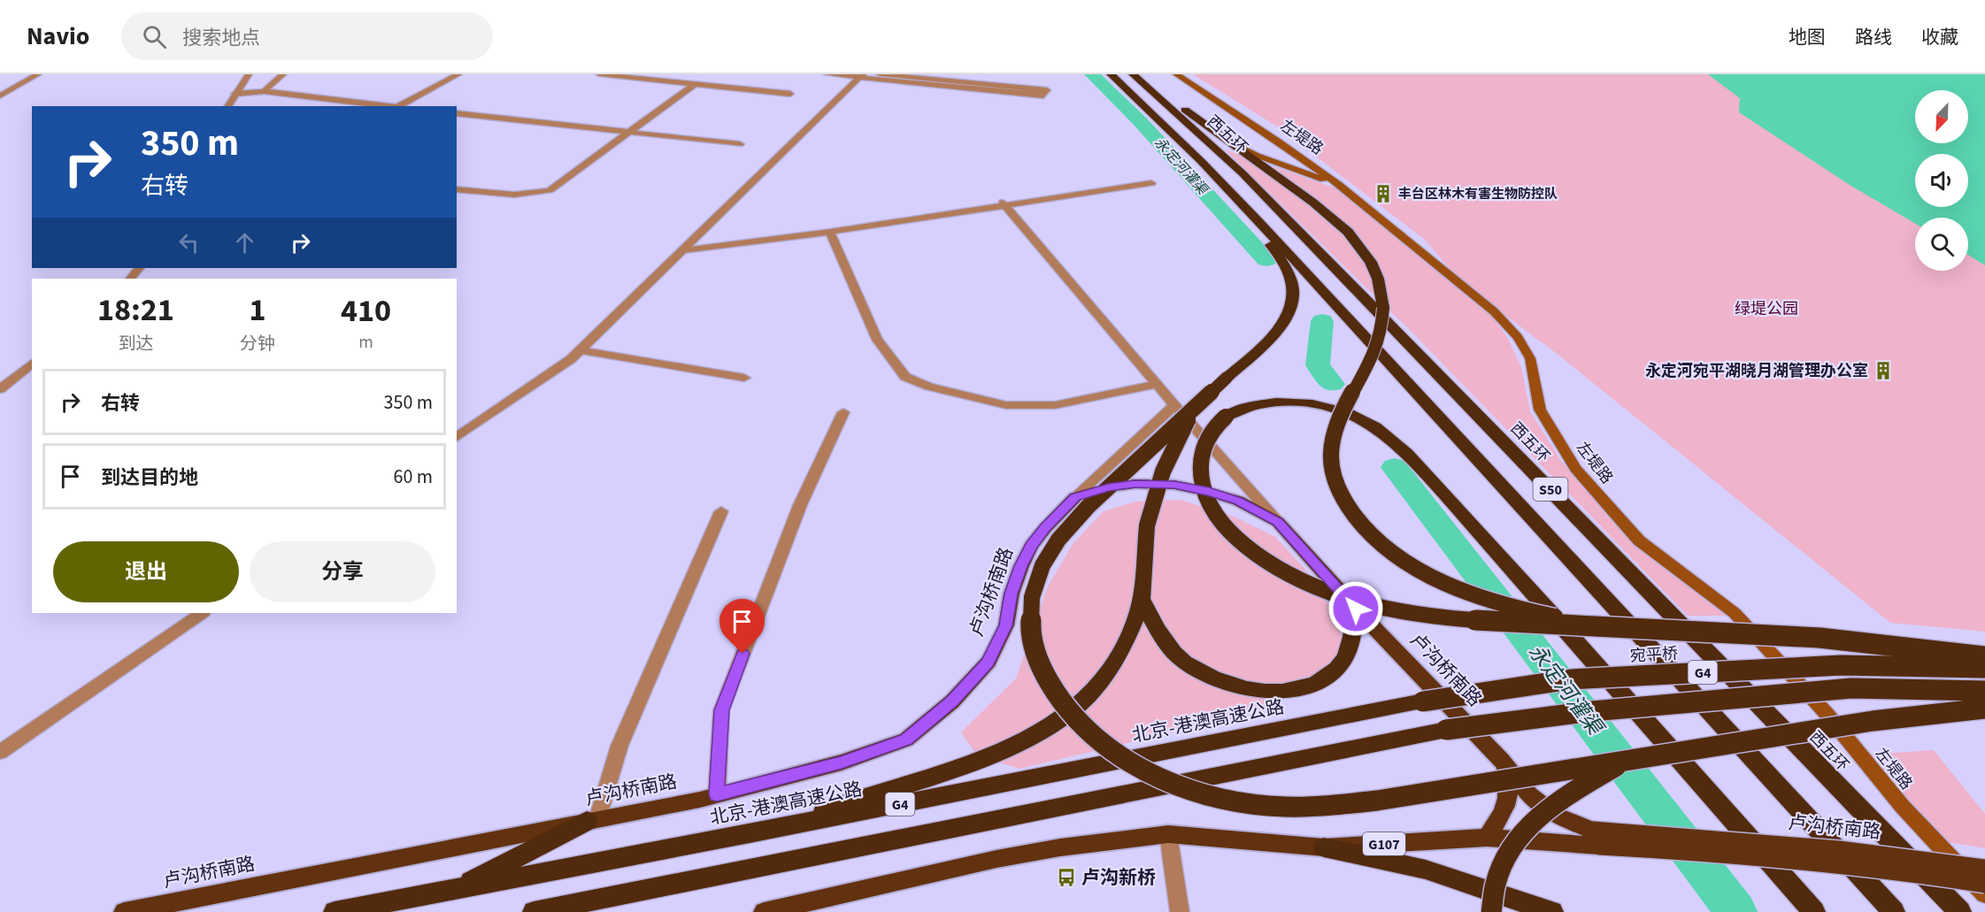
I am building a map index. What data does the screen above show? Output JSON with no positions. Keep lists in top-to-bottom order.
{
  "streets": {
    "highway": [
      "西五环",
      "S50",
      "卢沟桥南路",
      "宛平桥",
      "G4",
      "北京-港澳高速公路",
      "G107"
    ],
    "main road": ["左堤路"]
  },
  "crossings": [
    ["宛平桥", "北京-港澳高速公路"]
  ],
  "water": ["永定河灌渠"],
  "parks": ["绿堤公园"],
  "places": {
    "building": ["丰台区林木有害生物防控队", "永定河宛平湖晓月湖管理办公室"],
    "bus stop": ["卢沟新桥"]
  },
  "north": "bottom left",
  "page": {
    "header": "Navio",
    "search": "搜索地点",
    "nav": ["地图", "路线", "收藏"],
    "turn": ["350 m", "右转"],
    "eta": [
      "18:21",
      "到达",
      "1",
      "分钟",
      "410",
      "m"
    ],
    "list": [
      {
        "name": "右转",
        "value": "350 m"
      },
      {
        "name": "到达目的地",
        "value": "60 m"
      }
    ],
    "buttons": ["退出", "分享"]
  }
}
